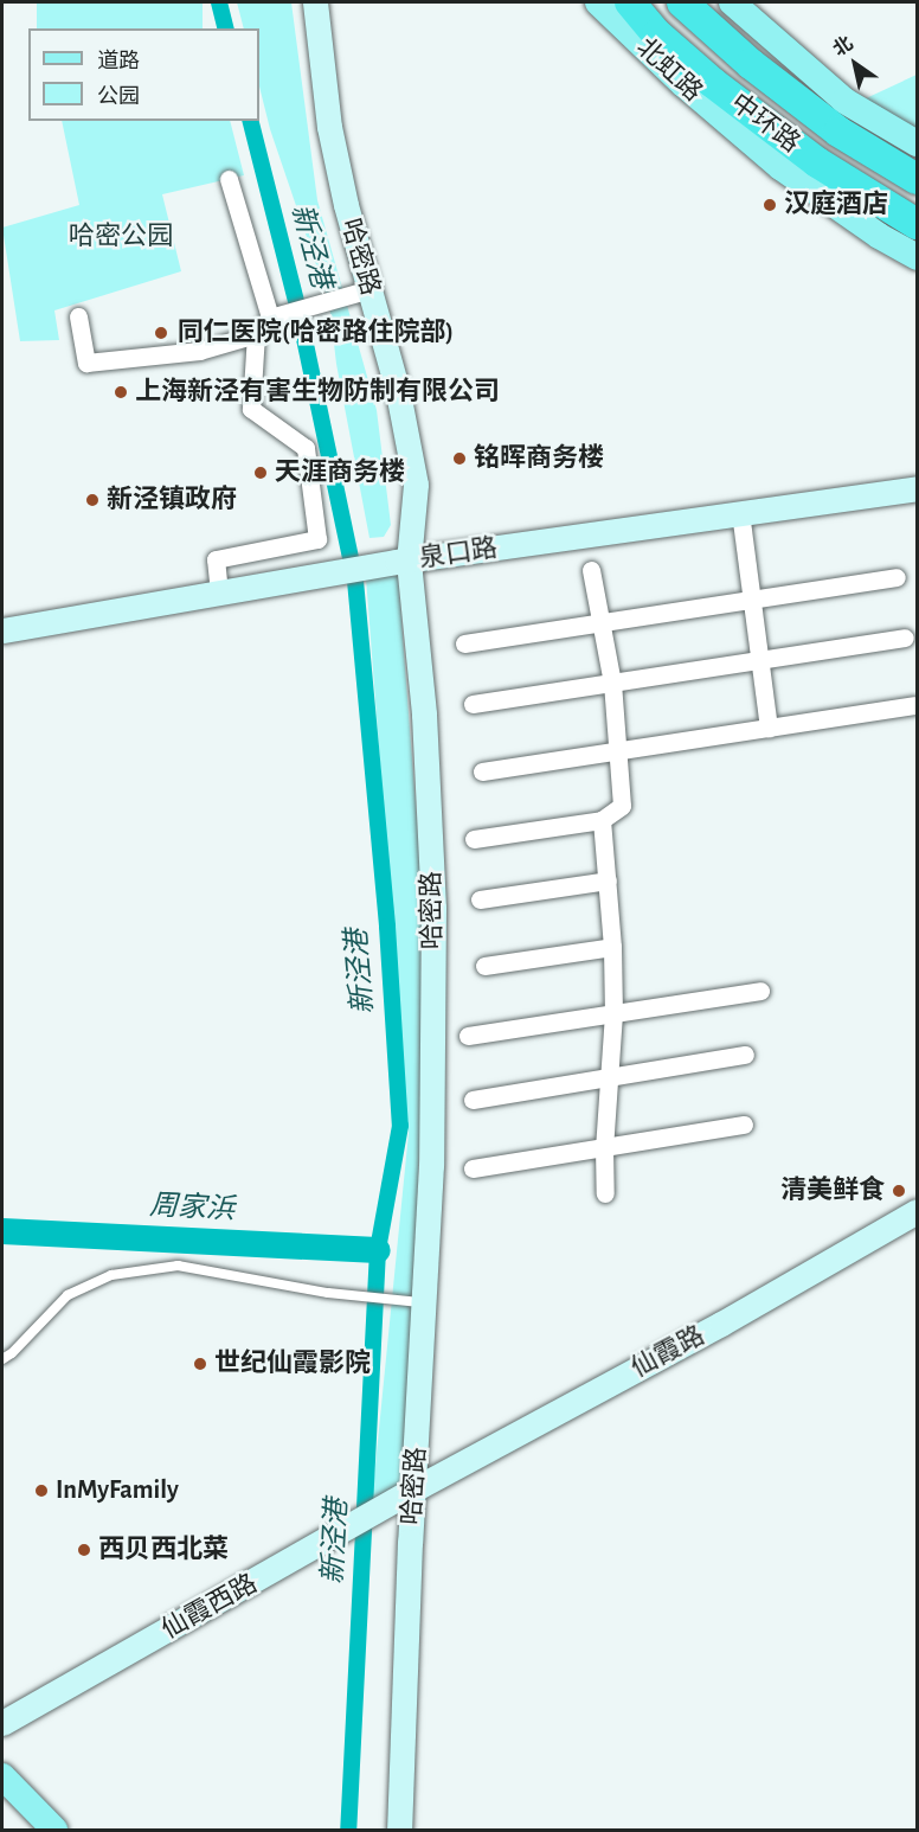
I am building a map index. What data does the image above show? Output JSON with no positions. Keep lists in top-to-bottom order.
{
  "streets": {
    "highway": ["中环路"],
    "main road": ["北虹路"],
    "street": [
      "哈密路",
      "泉口路",
      "仙霞路",
      "仙霞西路"
    ]
  },
  "crossings": [
    ["哈密路", "泉口路"],
    ["哈密路", "仙霞路"],
    ["哈密路", "仙霞西路"],
    ["仙霞路", "仙霞西路"]
  ],
  "water": ["新泾港", "周家浜"],
  "parks": ["哈密公园"],
  "places": [
    "汉庭酒店",
    "同仁医院(哈密路住院部)",
    "上海新泾有害生物防制有限公司",
    "铭晖商务楼",
    "天涯商务楼",
    "新泾镇政府",
    "清美鲜食",
    "世纪仙霞影院",
    "InMyFamily",
    "西贝西北菜"
  ],
  "legend": ["道路", "公园"],
  "north": "top left"
}
